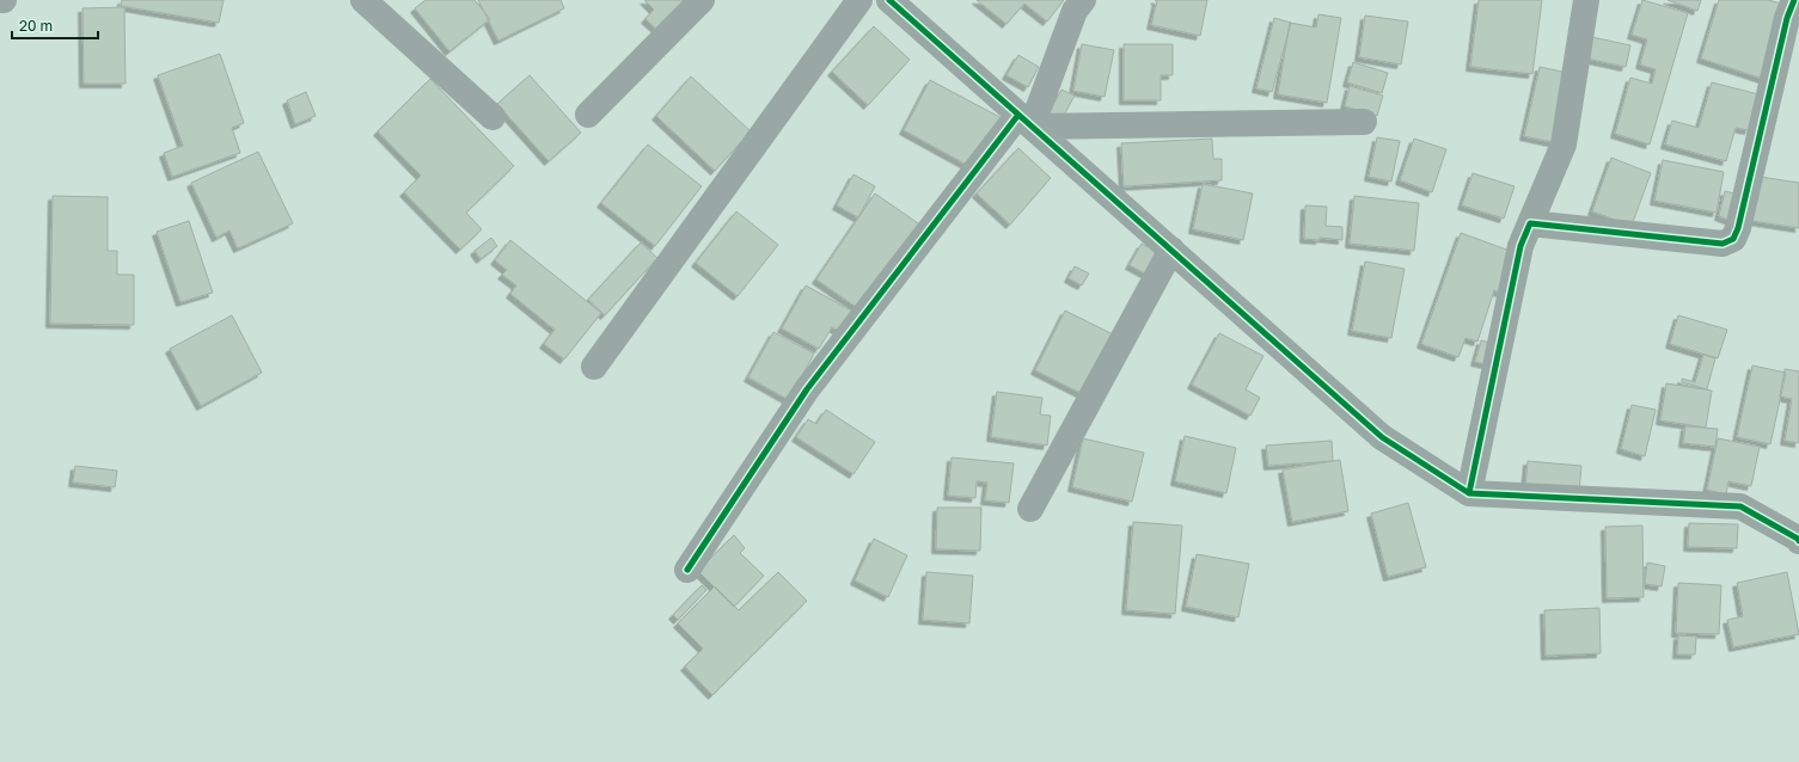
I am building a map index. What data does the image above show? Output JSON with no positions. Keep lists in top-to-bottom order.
{
  "scale_bar": "20 m"
}
